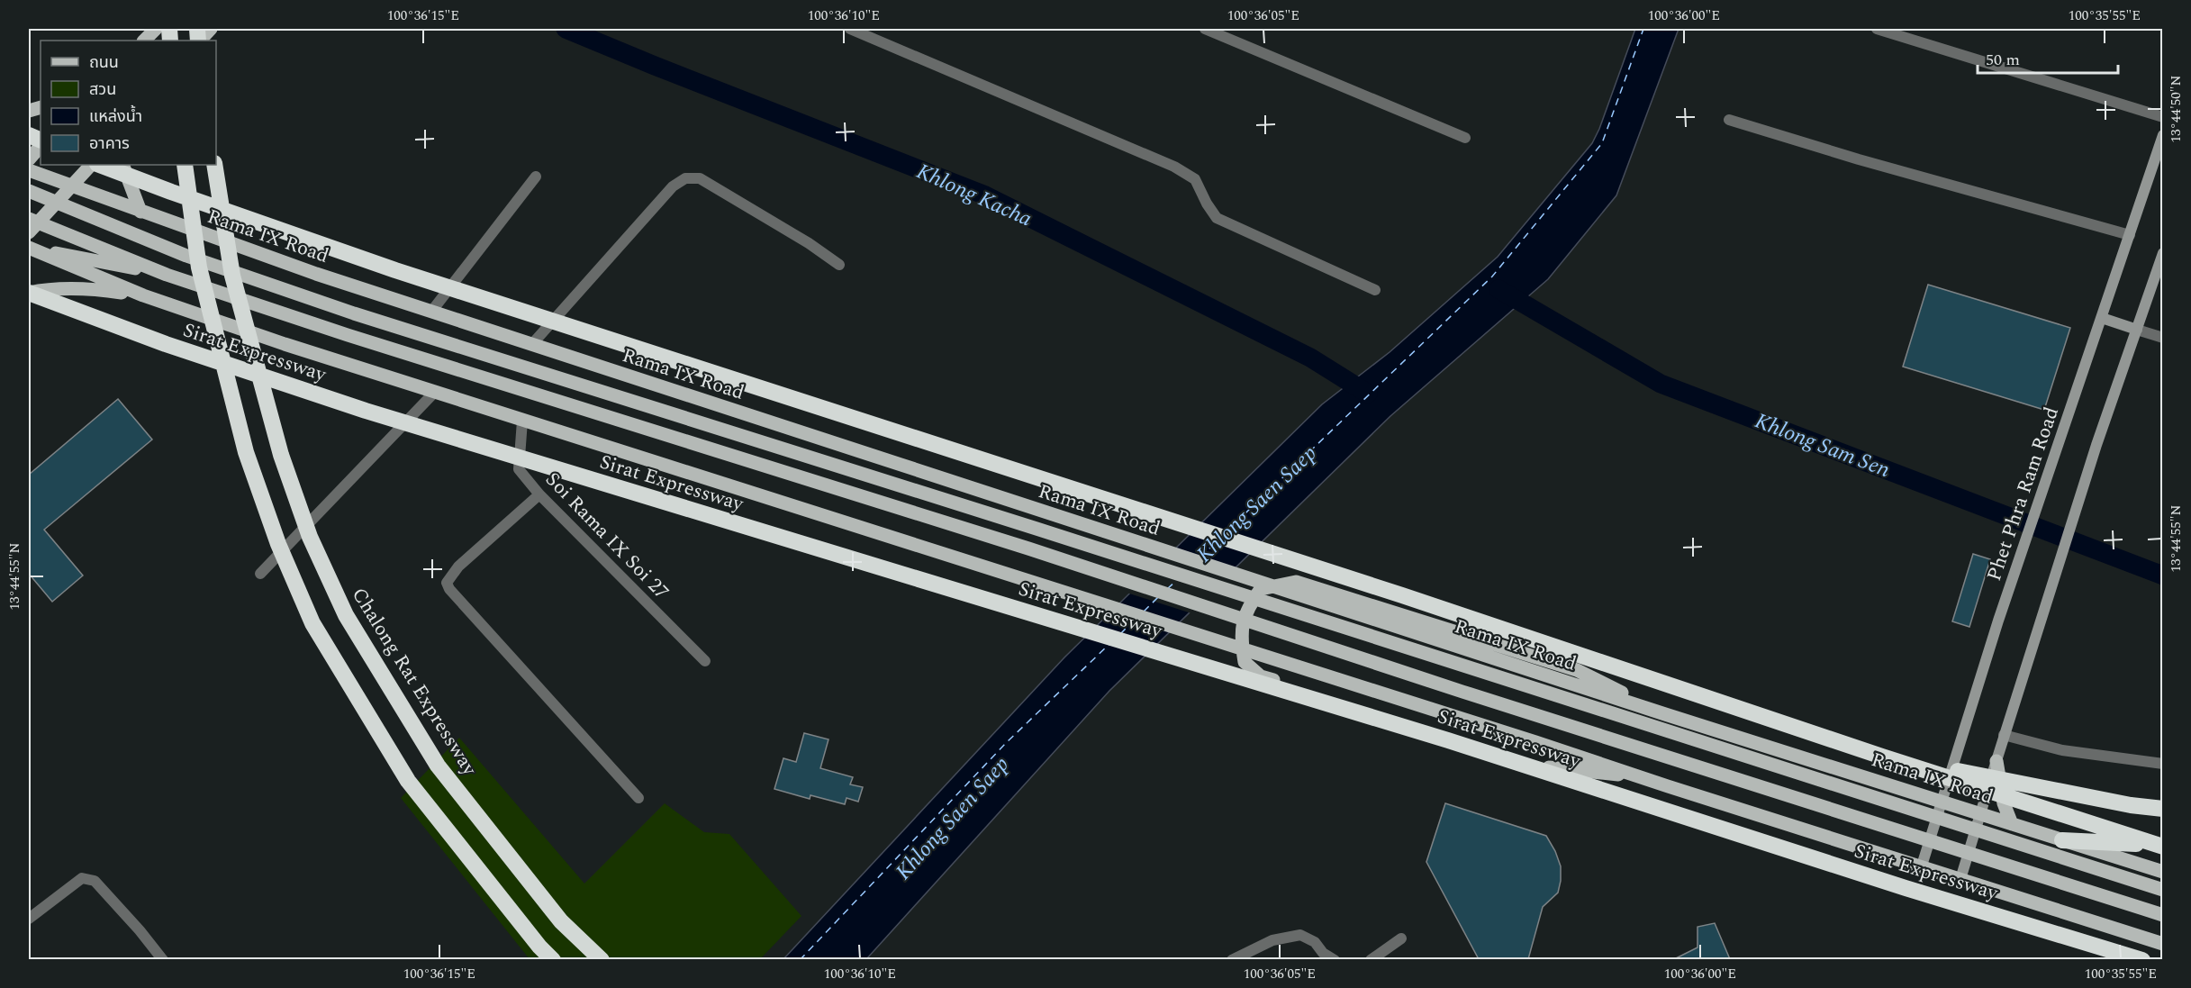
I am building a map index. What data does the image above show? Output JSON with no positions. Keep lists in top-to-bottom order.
{
  "streets": {
    "highway": ["Sirat Expressway", "Chalong Rat Expressway"],
    "main road": ["Rama IX Road"],
    "street": ["Phet Phra Ram Road", "Soi Rama IX Soi 27"]
  },
  "crossings": [
    ["Rama IX Road", "Phet Phra Ram Road"]
  ],
  "water": ["Khlong Kacha", "Khlong Sam Sen", "Khlong Saen Saep"],
  "legend": [
    "ถนน",
    "สวน",
    "แหล่งน้ำ",
    "อาคาร"
  ],
  "scale_bar": "50 m",
  "coordinates": [
    "100°36'15\"E",
    "100°36'10\"E",
    "100°36'05\"E",
    "100°36'00\"E",
    "100°35'55\"E",
    "13°44'50\"N",
    "13°44'55\"N"
  ]
}
